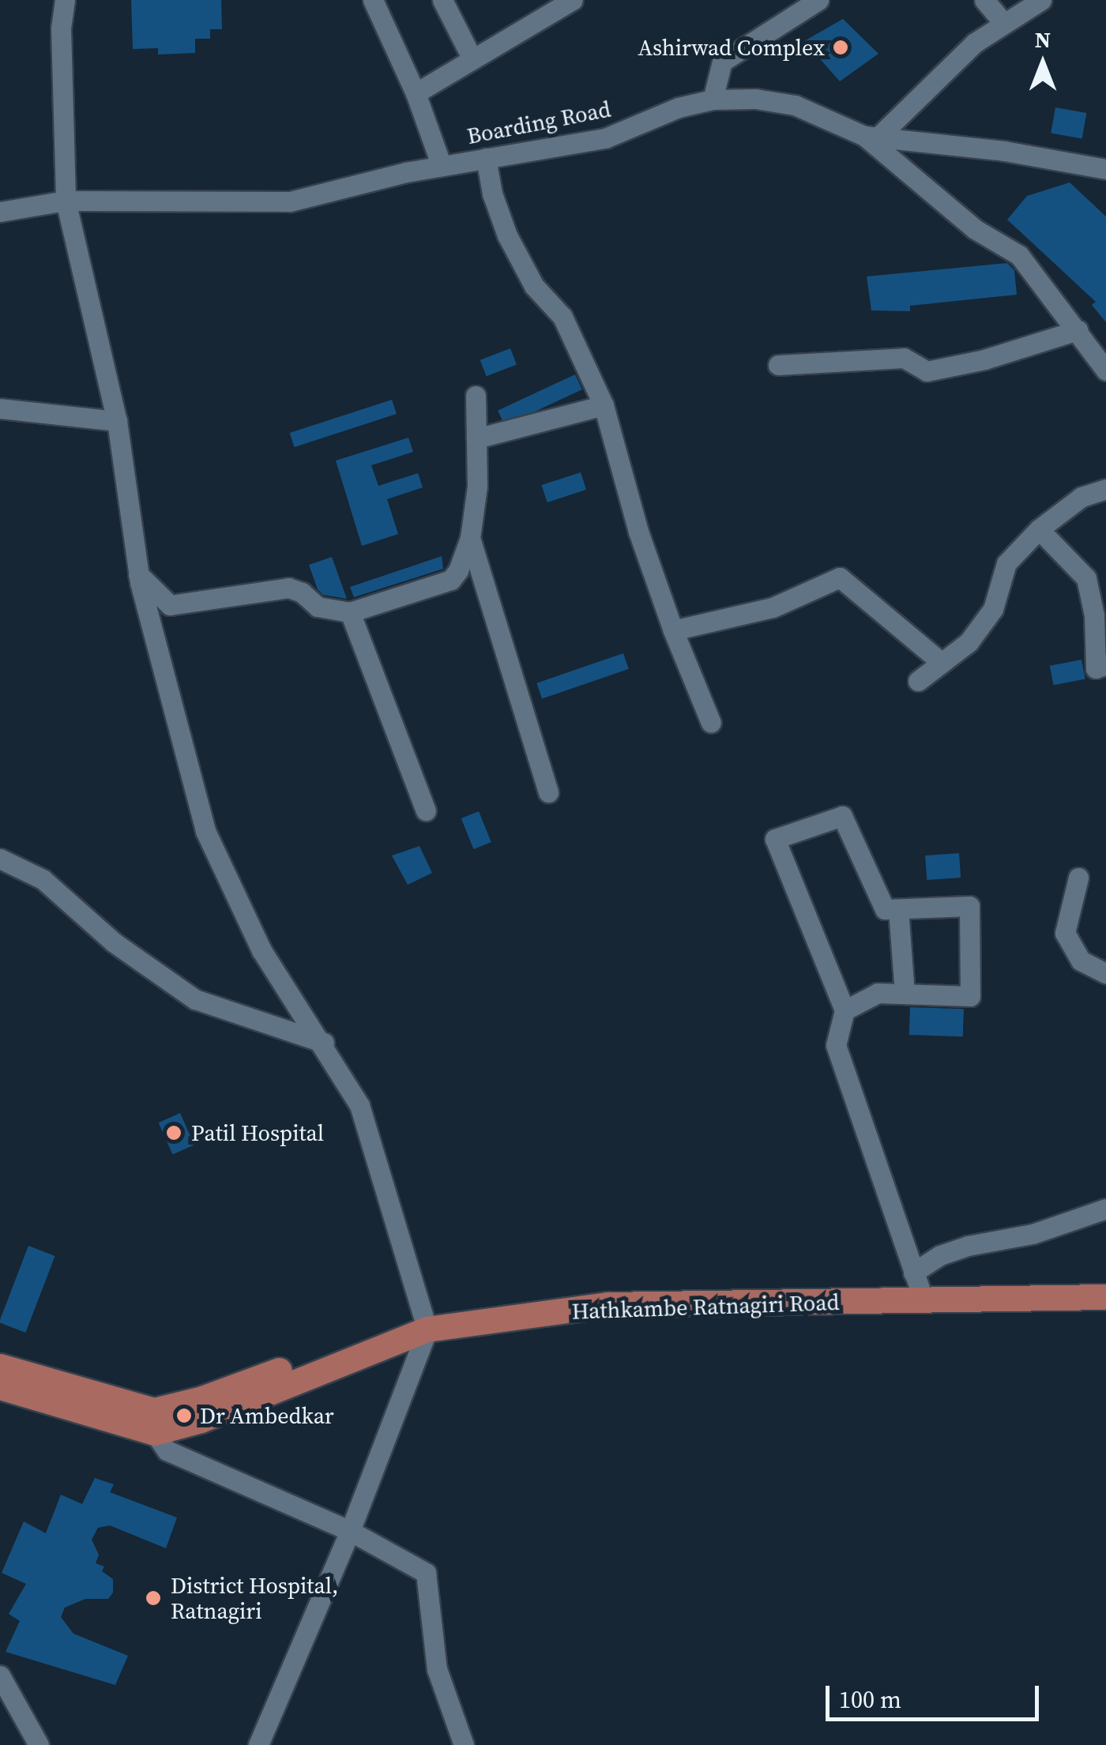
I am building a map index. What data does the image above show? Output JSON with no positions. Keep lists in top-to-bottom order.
{
  "streets": {
    "main road": ["Hathkambe Ratnagiri Road"],
    "street": ["Boarding Road"]
  },
  "places": [
    "Ashirwad Complex",
    "Patil Hospital",
    "Dr Ambedkar",
    "District Hospital, Ratnagiri"
  ],
  "scale_bar": "100 m",
  "north": "top"
}
